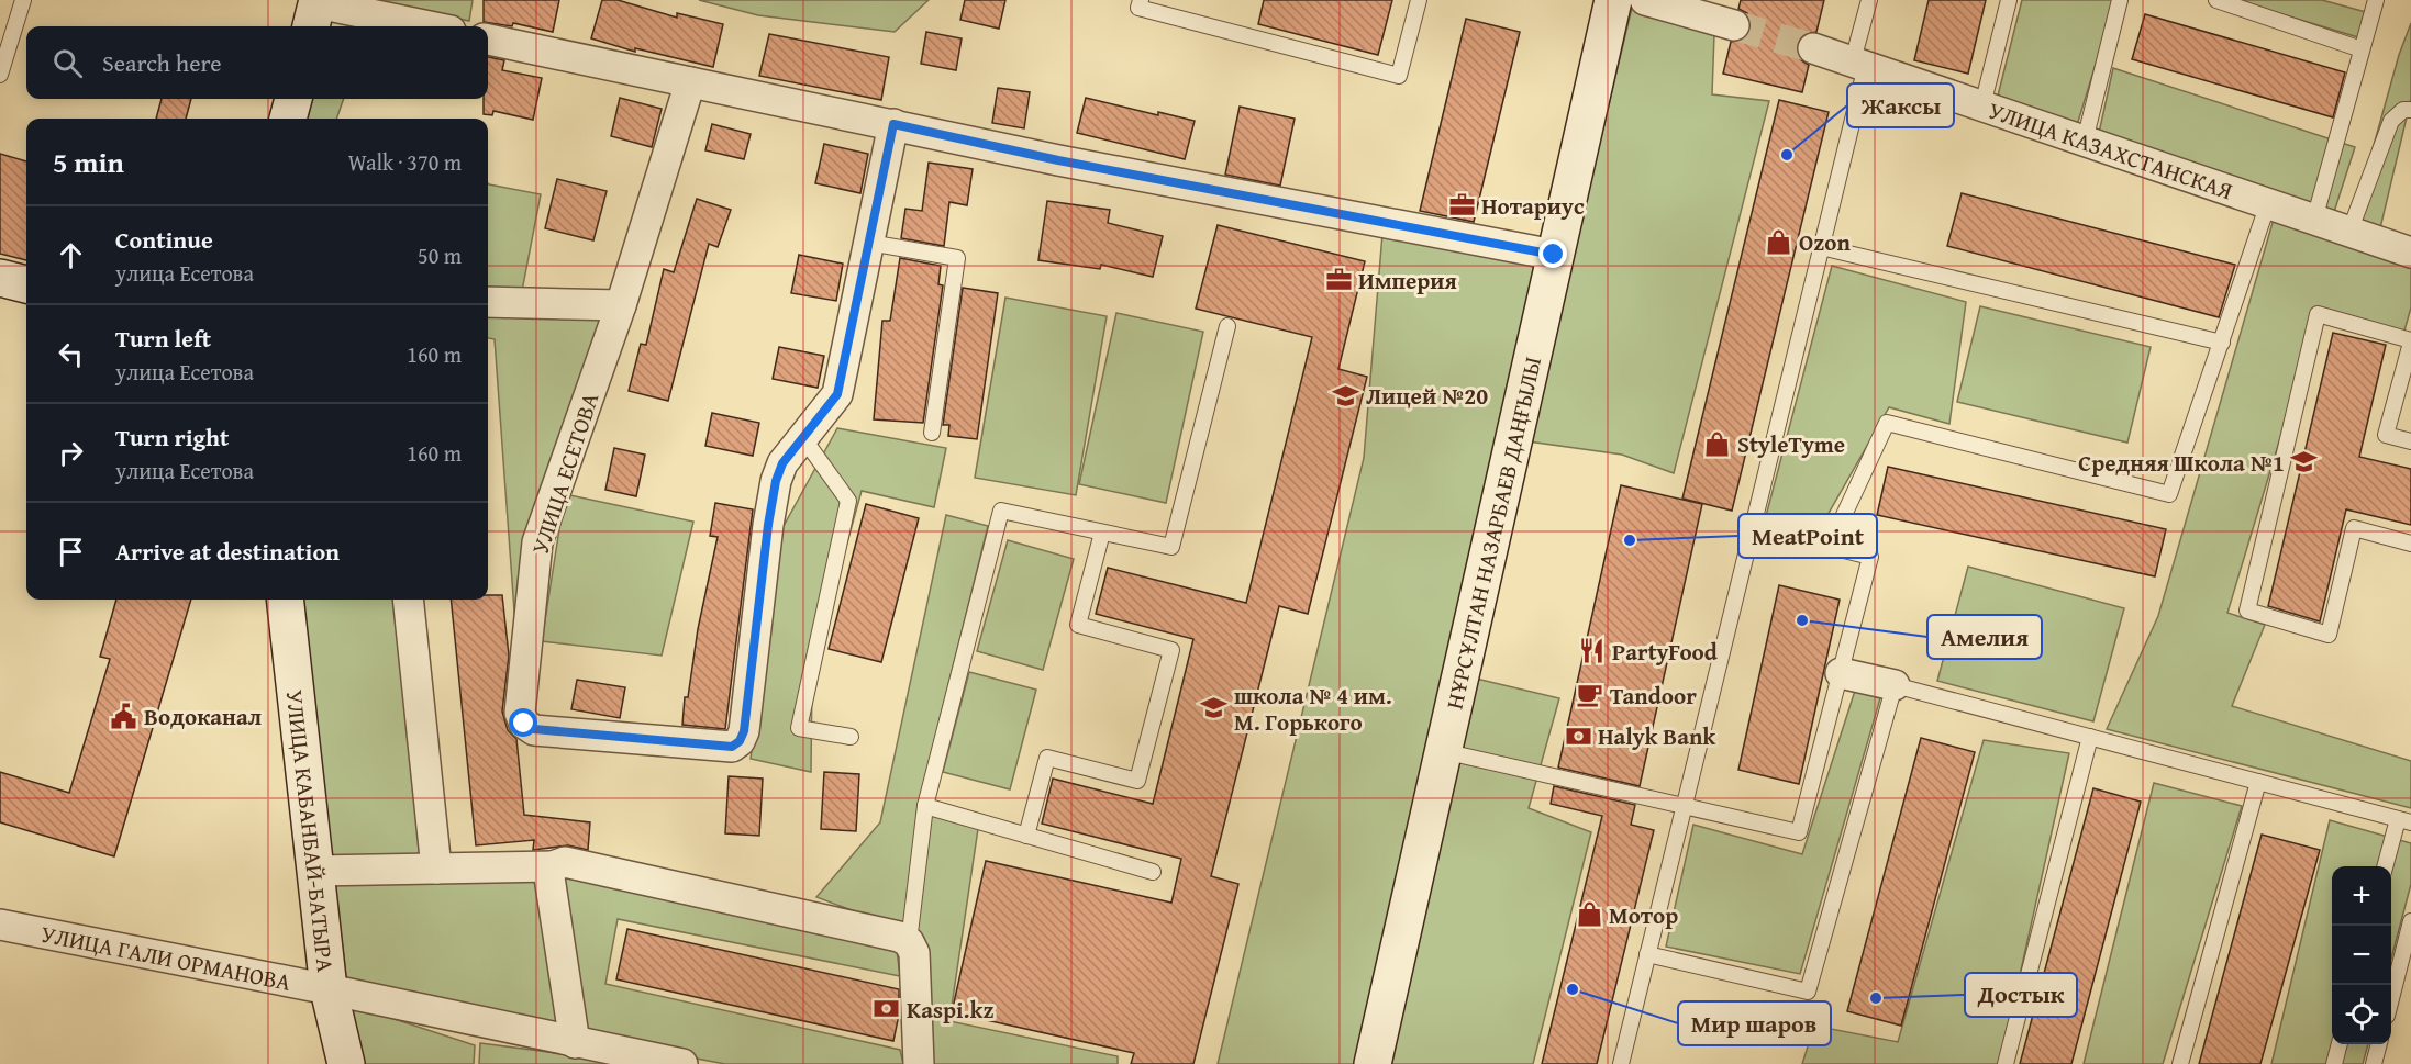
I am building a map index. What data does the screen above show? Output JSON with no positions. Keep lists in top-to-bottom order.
{
  "streets": {
    "main road": ["НҰРСҰЛТАН НАЗАРБАЕВ ДАҢҒЫЛЫ", "УЛИЦА КАБАНБАЙ-БАТЫРА"],
    "street": ["УЛИЦА КАЗАХСТАНСКАЯ", "УЛИЦА ЕСЕТОВА", "УЛИЦА ГАЛИ ОРМАНОВА"]
  },
  "crossings": [
    ["УЛИЦА КАБАНБАЙ-БАТЫРА", "УЛИЦА ГАЛИ ОРМАНОВА"]
  ],
  "places": {
    "other": [
      "Жаксы",
      "MeatPoint",
      "Амелия",
      "Мир шаров",
      "Достык"
    ],
    "office": ["Нотариус", "Империя"],
    "shop": ["Ozon", "StyleTyme", "Мотор"],
    "school or university": ["Лицей №20", "Средняя Школа №1", "школа № 4 им. М. Горького"],
    "restaurant": ["PartyFood"],
    "cafe": ["Tandoor"],
    "public building": ["Водоканал"],
    "bank": ["Halyk Bank", "Kaspi.kz"]
  },
  "page": {
    "search": "Search here",
    "heading": ["5 min", "Walk · 370 m"],
    "list": [
      ["Continue", "улица Есетова", "50 m"],
      ["Turn left", "улица Есетова", "160 m"],
      ["Turn right", "улица Есетова", "160 m"],
      "Arrive at destination"
    ],
    "map_buttons": ["+", "−"]
  }
}
